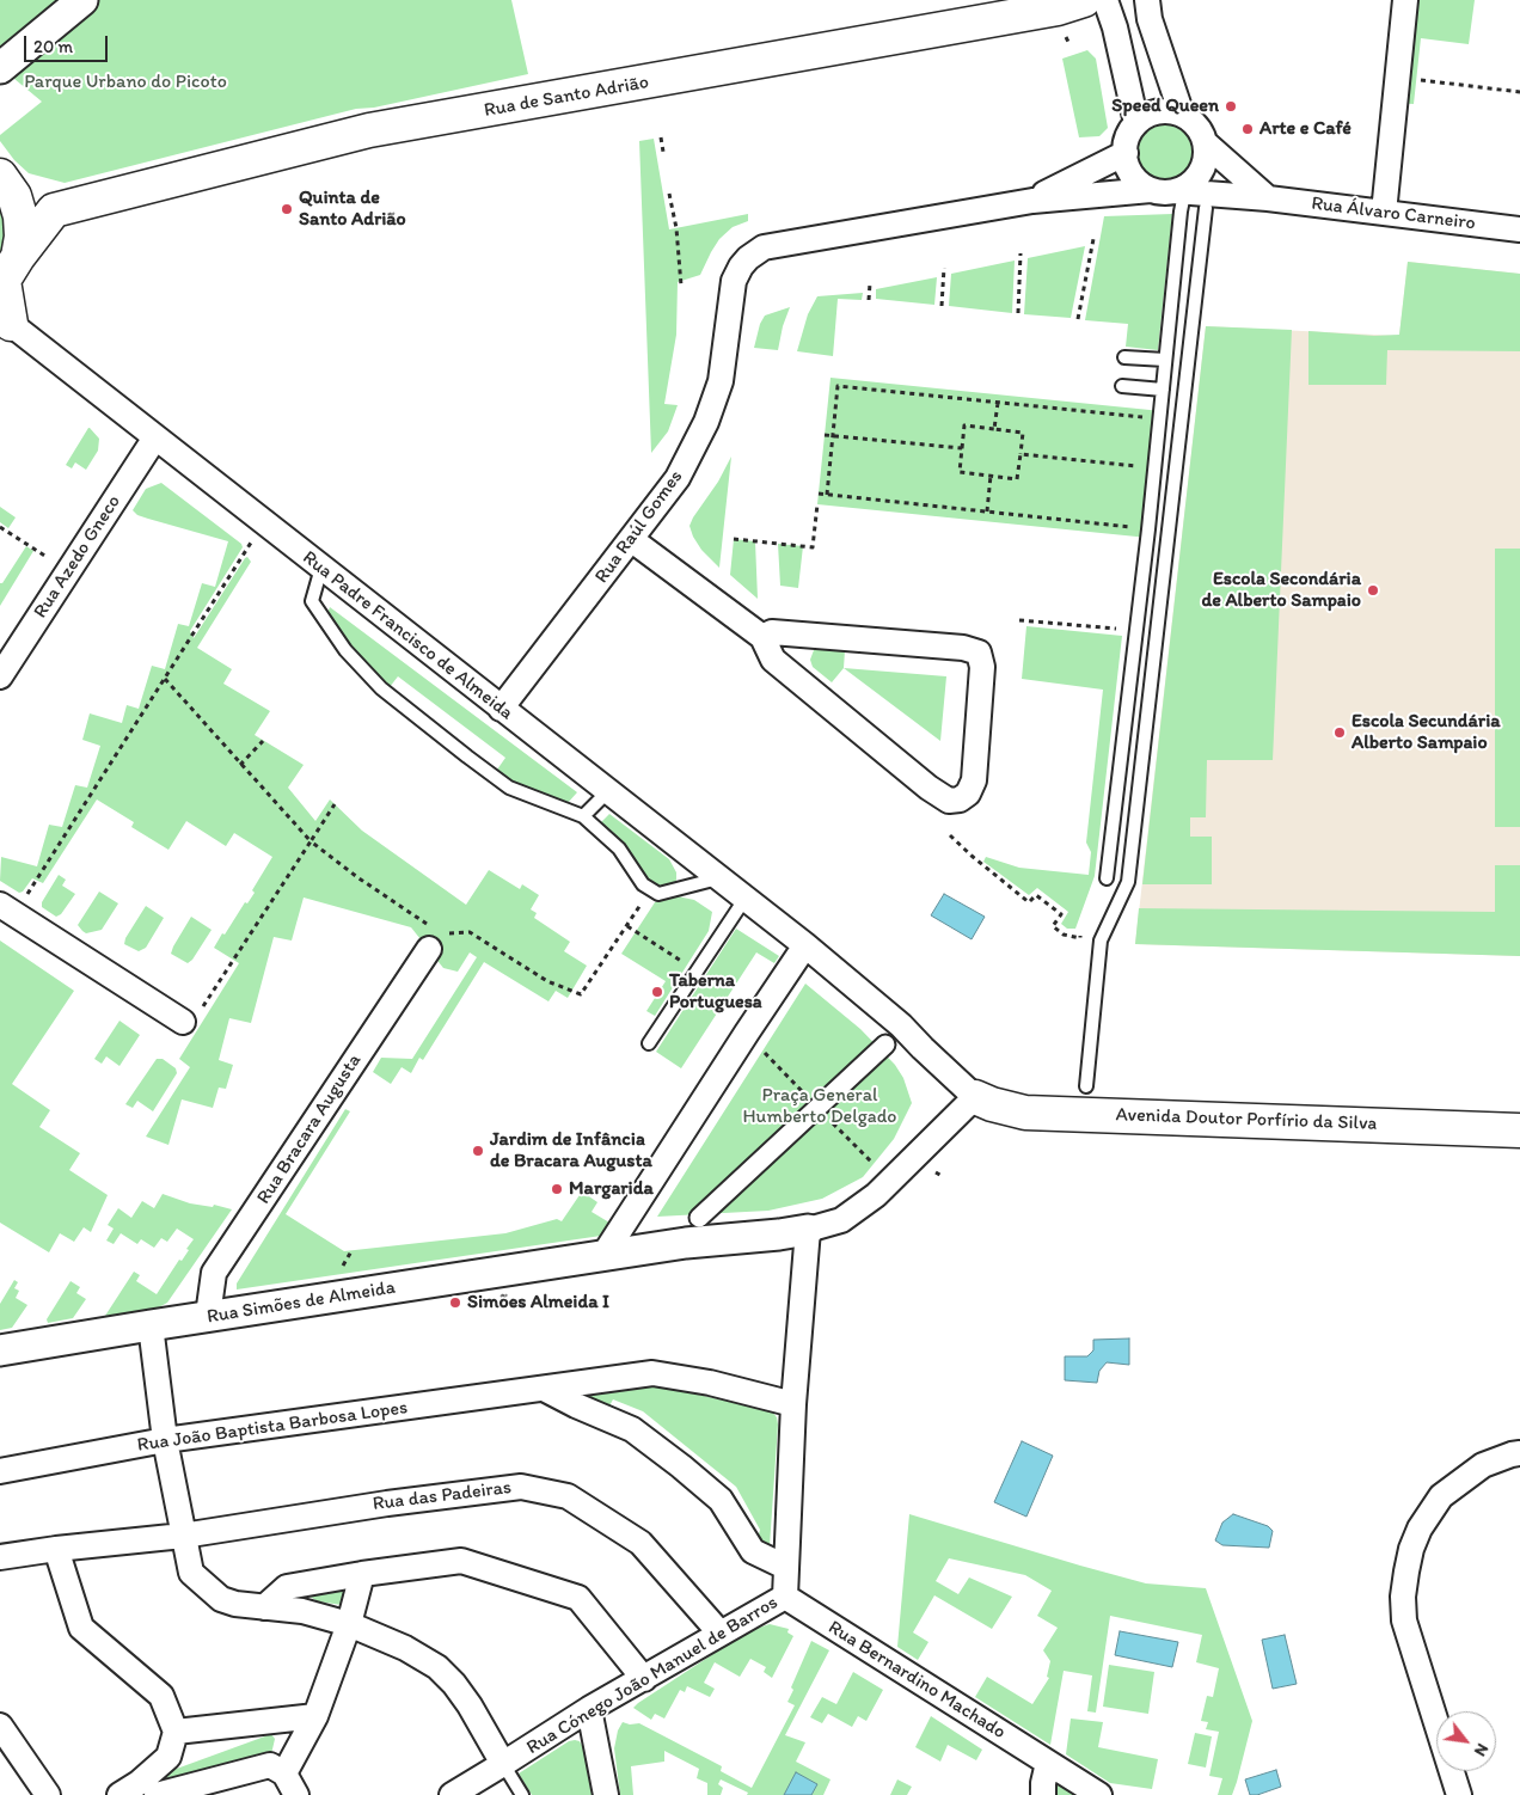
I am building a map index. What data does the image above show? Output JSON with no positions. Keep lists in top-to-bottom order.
{
  "streets": {
    "main road": ["Rua de Santo Adrião", "Rua Padre Francisco de Almeida", "Avenida Doutor Porfírio da Silva"],
    "street": [
      "Rua Álvaro Carneiro",
      "Rua Raúl Gomes",
      "Rua Azedo Gneco",
      "Rua Bracara Augusta",
      "Rua Simões de Almeida",
      "Rua João Baptista Barbosa Lopes",
      "Rua das Padeiras",
      "Rua Cónego João Manuel de Barros",
      "Rua Bernardino Machado"
    ]
  },
  "crossings": [
    ["Rua Álvaro Carneiro", "Rua Raúl Gomes"],
    ["Rua Raúl Gomes", "Rua Padre Francisco de Almeida"],
    ["Rua Azedo Gneco", "Rua Padre Francisco de Almeida"],
    ["Rua Bracara Augusta", "Rua Simões de Almeida"],
    ["Rua João Baptista Barbosa Lopes", "Rua Cónego João Manuel de Barros"],
    ["Rua das Padeiras", "Rua Cónego João Manuel de Barros"],
    ["Rua Cónego João Manuel de Barros", "Rua Bernardino Machado"]
  ],
  "parks": ["Parque Urbano do Picoto", "Praça General Humberto Delgado"],
  "places": [
    "Speed Queen",
    "Arte e Café",
    "Quinta de Santo Adrião",
    "Escola Secondária de Alberto Sampaio",
    "Escola Secundária Alberto Sampaio",
    "Taberna Portuguesa",
    "Jardim de Infância de Bracara Augusta",
    "Margarida",
    "Simões Almeida I"
  ],
  "scale_bar": "20 m",
  "north": "bottom right"
}
